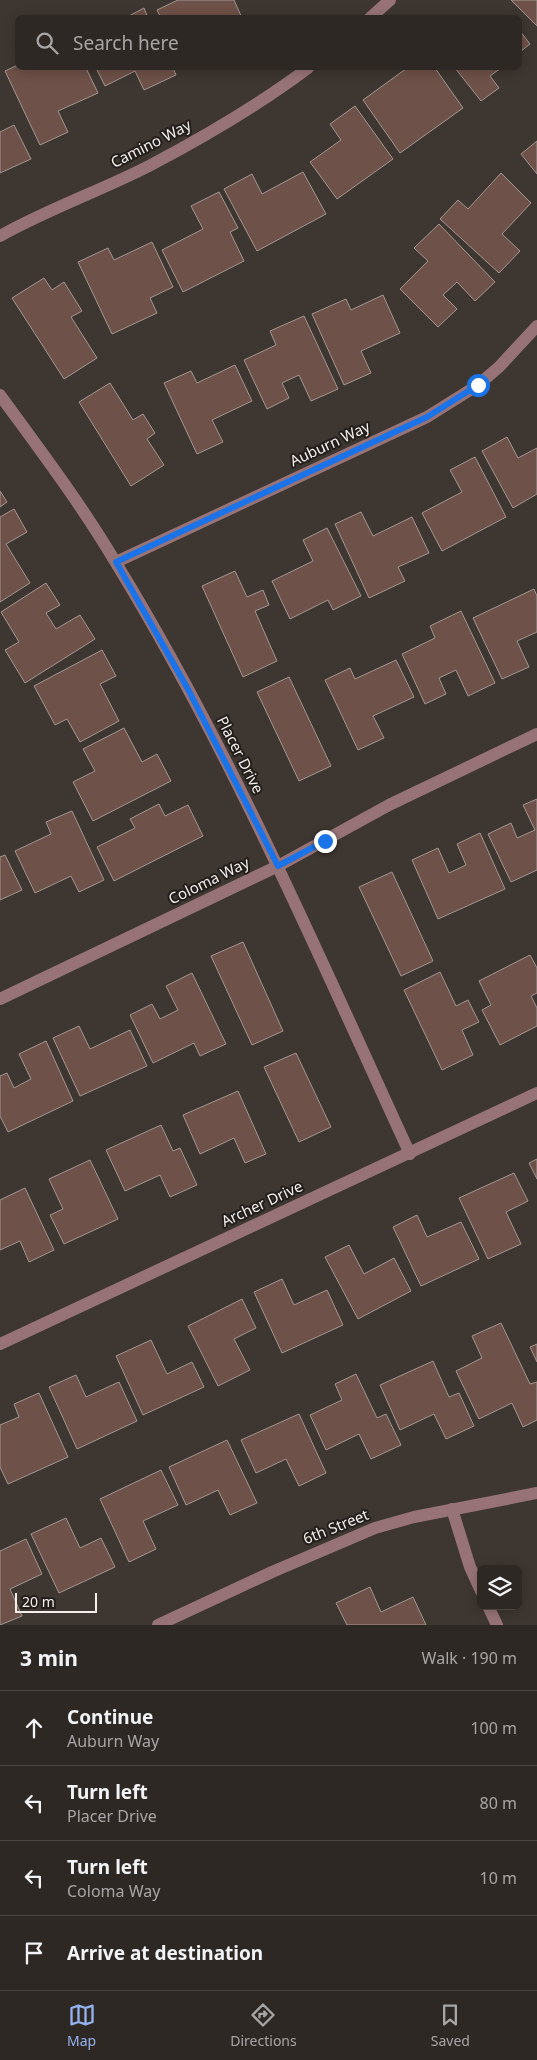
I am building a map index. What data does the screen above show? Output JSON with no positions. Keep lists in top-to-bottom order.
{
  "streets": {
    "street": [
      "Camino Way",
      "Auburn Way",
      "Placer Drive",
      "Coloma Way",
      "Archer Drive",
      "6th Street"
    ]
  },
  "crossings": [
    ["Auburn Way", "Placer Drive"],
    ["Placer Drive", "Coloma Way"],
    ["Placer Drive", "Archer Drive"]
  ],
  "scale_bar": "20 m",
  "page": {
    "search": "Search here",
    "scale": "20 m",
    "heading": ["3 min", "Walk · 190 m"],
    "list": [
      ["Continue", "Auburn Way", "100 m"],
      ["Turn left", "Placer Drive", "80 m"],
      ["Turn left", "Coloma Way", "10 m"],
      "Arrive at destination"
    ],
    "nav": ["Map", "Directions", "Saved"]
  }
}
